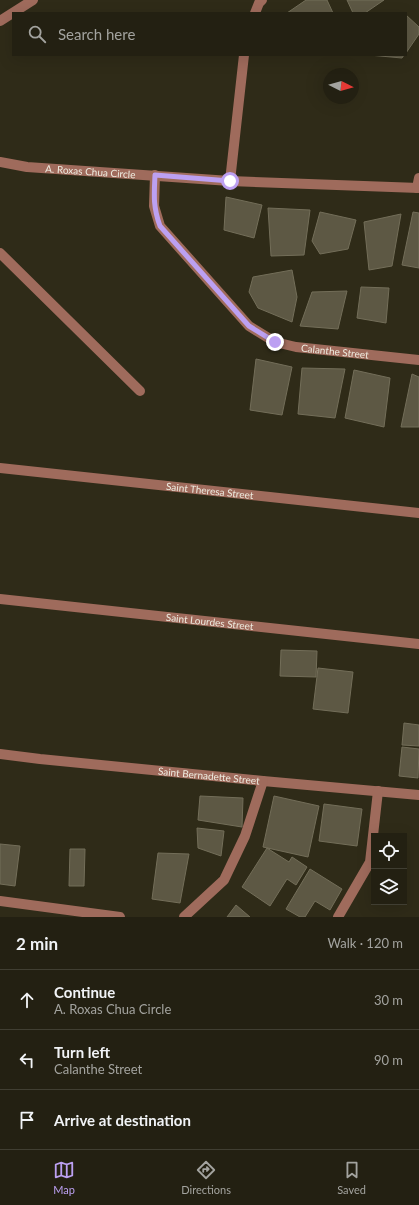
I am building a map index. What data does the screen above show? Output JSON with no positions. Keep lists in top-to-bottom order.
{
  "streets": {
    "street": [
      "A. Roxas Chua Circle",
      "Calanthe Street",
      "Saint Theresa Street",
      "Saint Lourdes Street",
      "Saint Bernadette Street"
    ]
  },
  "crossings": [
    ["A. Roxas Chua Circle", "Calanthe Street"]
  ],
  "north": "right",
  "page": {
    "search": "Search here",
    "heading": ["2 min", "Walk · 120 m"],
    "list": [
      ["Continue", "A. Roxas Chua Circle", "30 m"],
      ["Turn left", "Calanthe Street", "90 m"],
      "Arrive at destination"
    ],
    "nav": ["Map", "Directions", "Saved"]
  }
}
